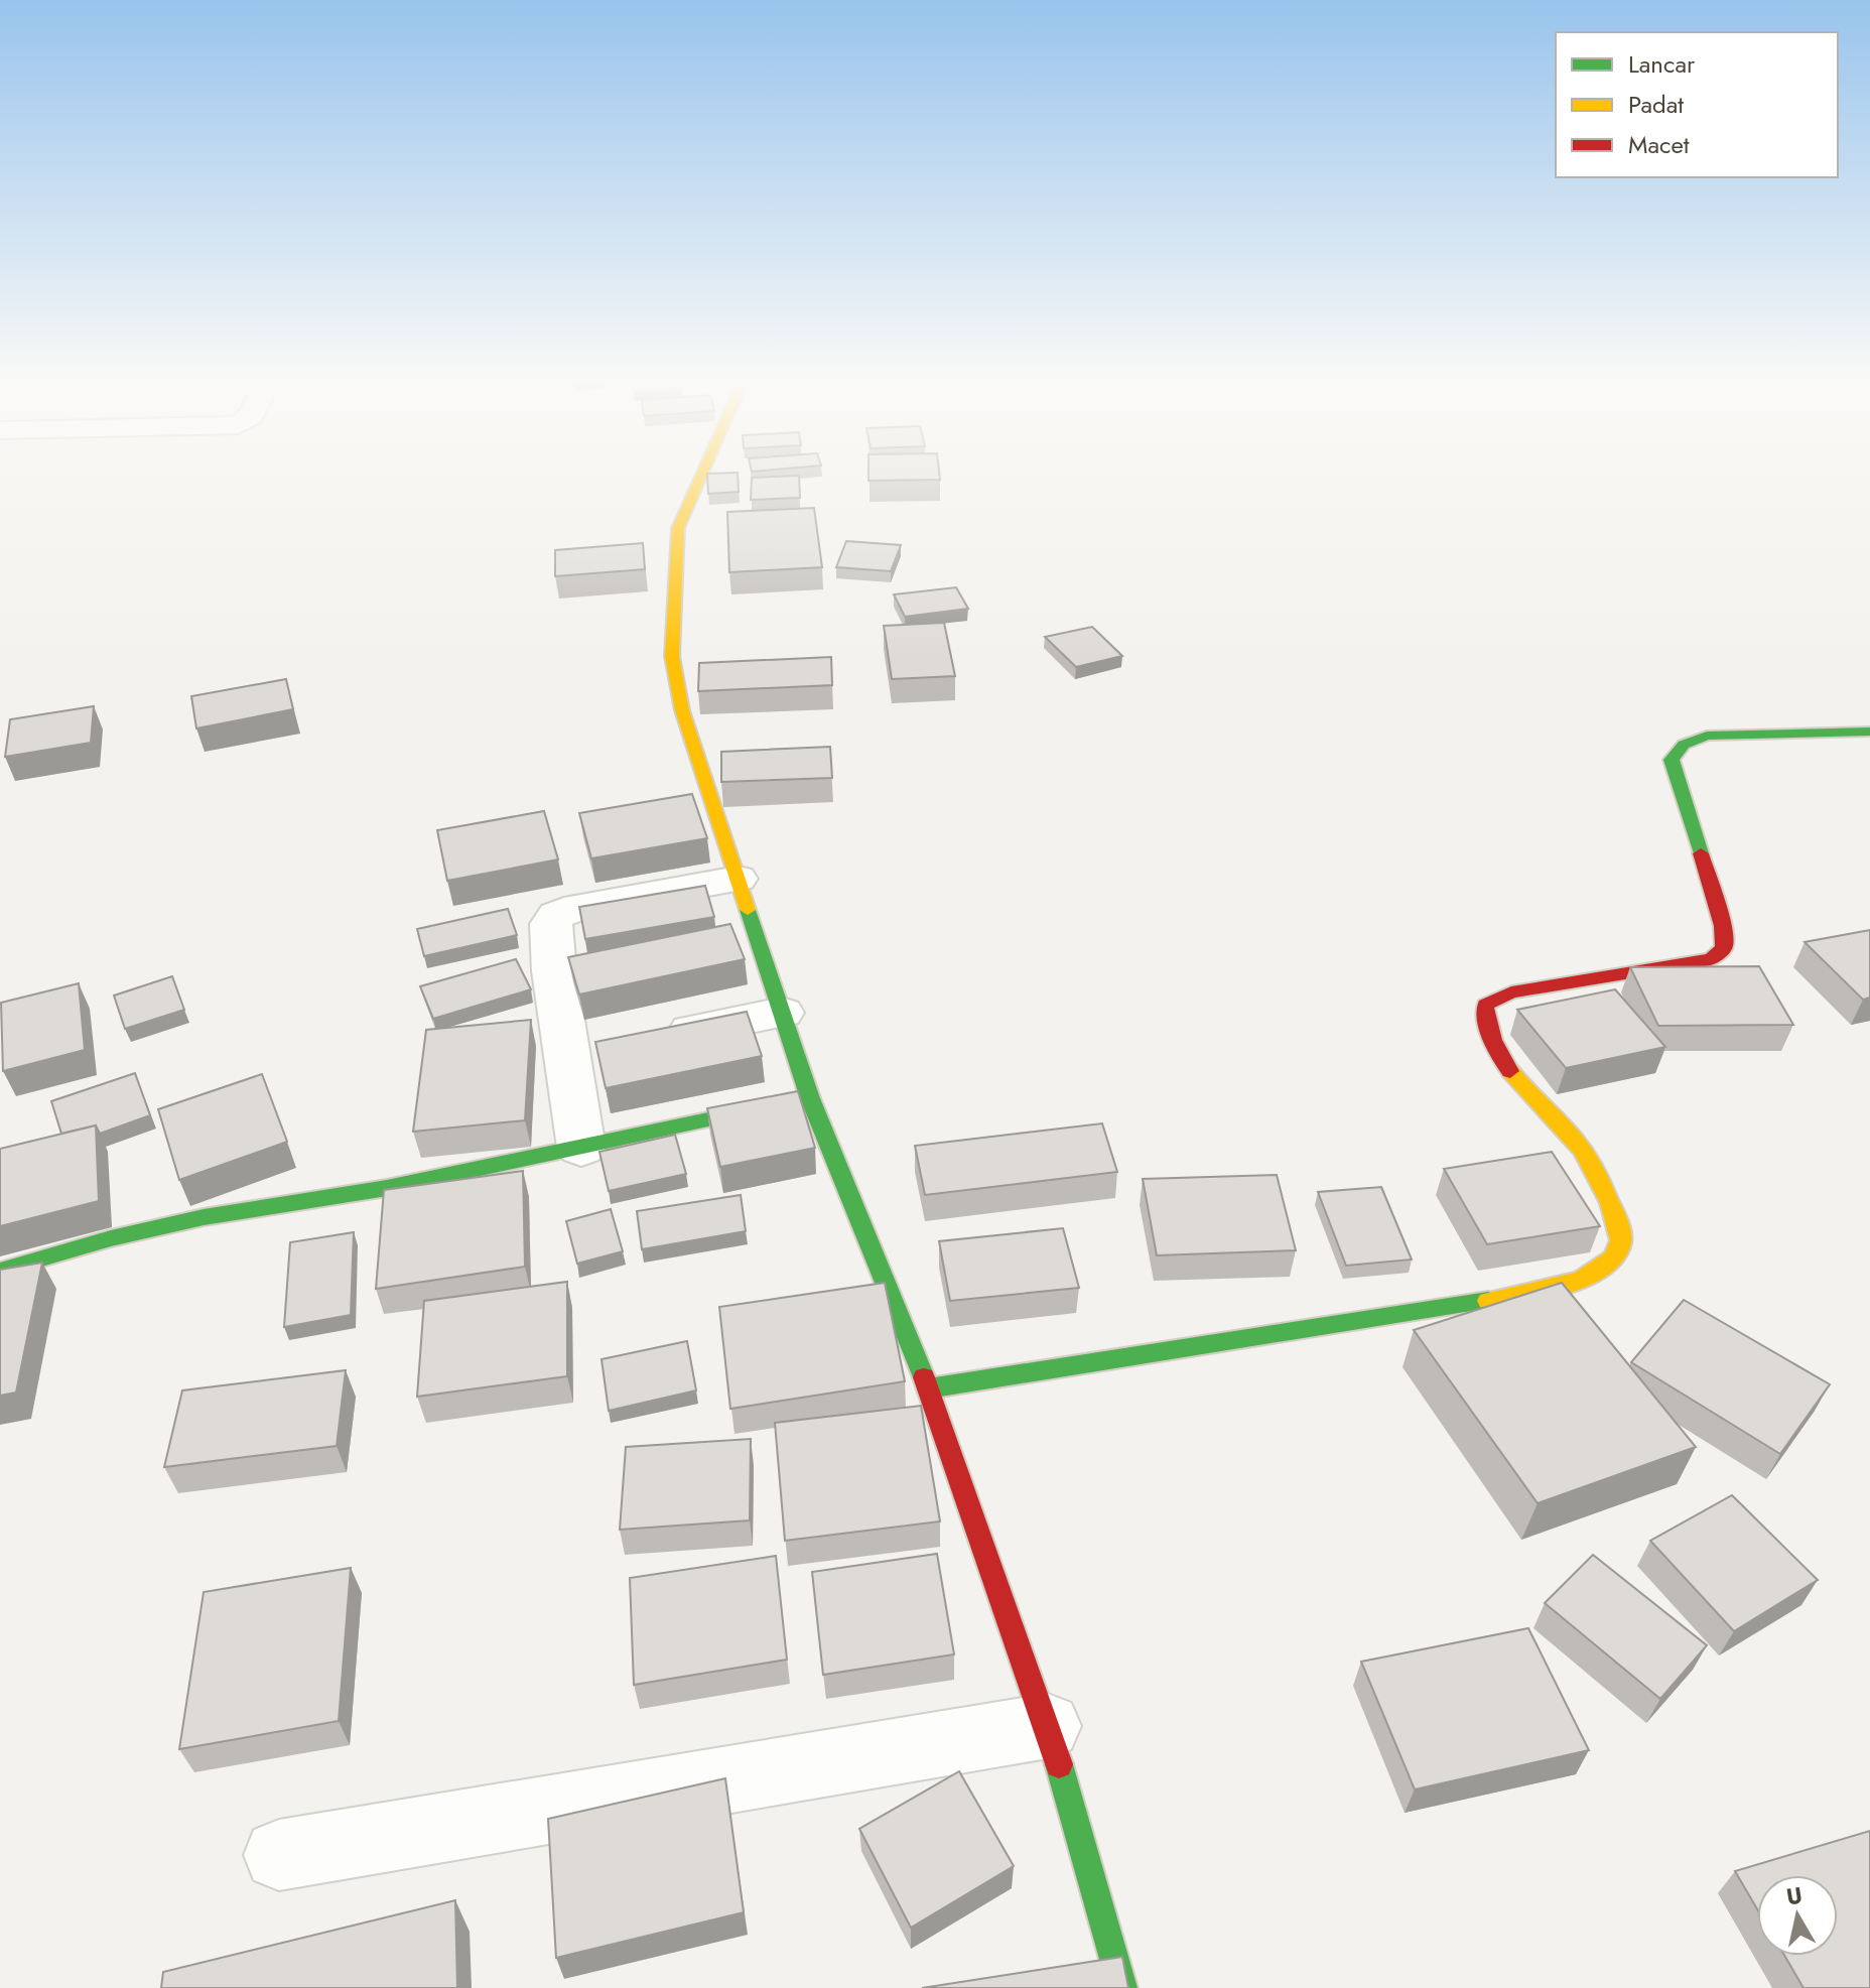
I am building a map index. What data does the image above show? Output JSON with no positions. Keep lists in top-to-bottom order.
{
  "legend": ["Lancar", "Padat", "Macet"],
  "north": "top"
}
